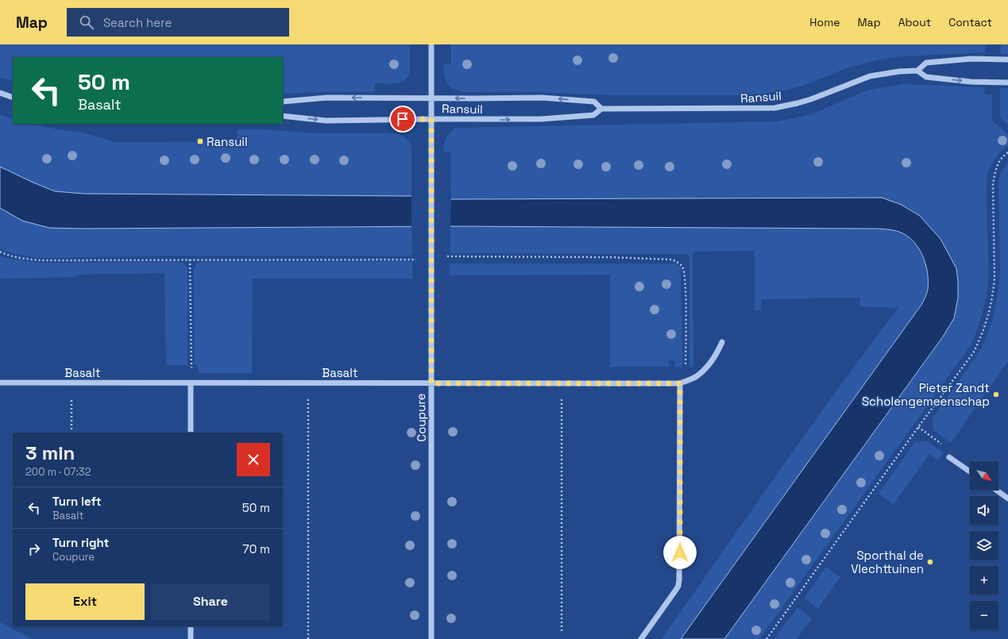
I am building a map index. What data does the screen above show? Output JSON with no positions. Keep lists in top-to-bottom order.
{
  "streets": {
    "street": ["Ransuil", "Basalt", "Coupure"]
  },
  "crossings": [
    ["Ransuil", "Coupure"],
    ["Basalt", "Coupure"]
  ],
  "places": {
    "transit": ["Ransuil"],
    "other": ["Pieter Zandt Scholengemeenschap", "Sporthal de Vlechttuinen"]
  },
  "north": "bottom right",
  "page": {
    "header": "Map",
    "search": "Search here",
    "nav": [
      "Home",
      "Map",
      "About",
      "Contact"
    ],
    "turn": ["50 m", "Basalt"],
    "heading": ["3 min", "200 m · 07:32"],
    "map_buttons": ["+", "−"],
    "list": [
      {
        "name": "Turn left",
        "note": "Basalt",
        "value": "50 m"
      },
      {
        "name": "Turn right",
        "note": "Coupure",
        "value": "70 m"
      }
    ],
    "buttons": ["Exit", "Share"]
  }
}
